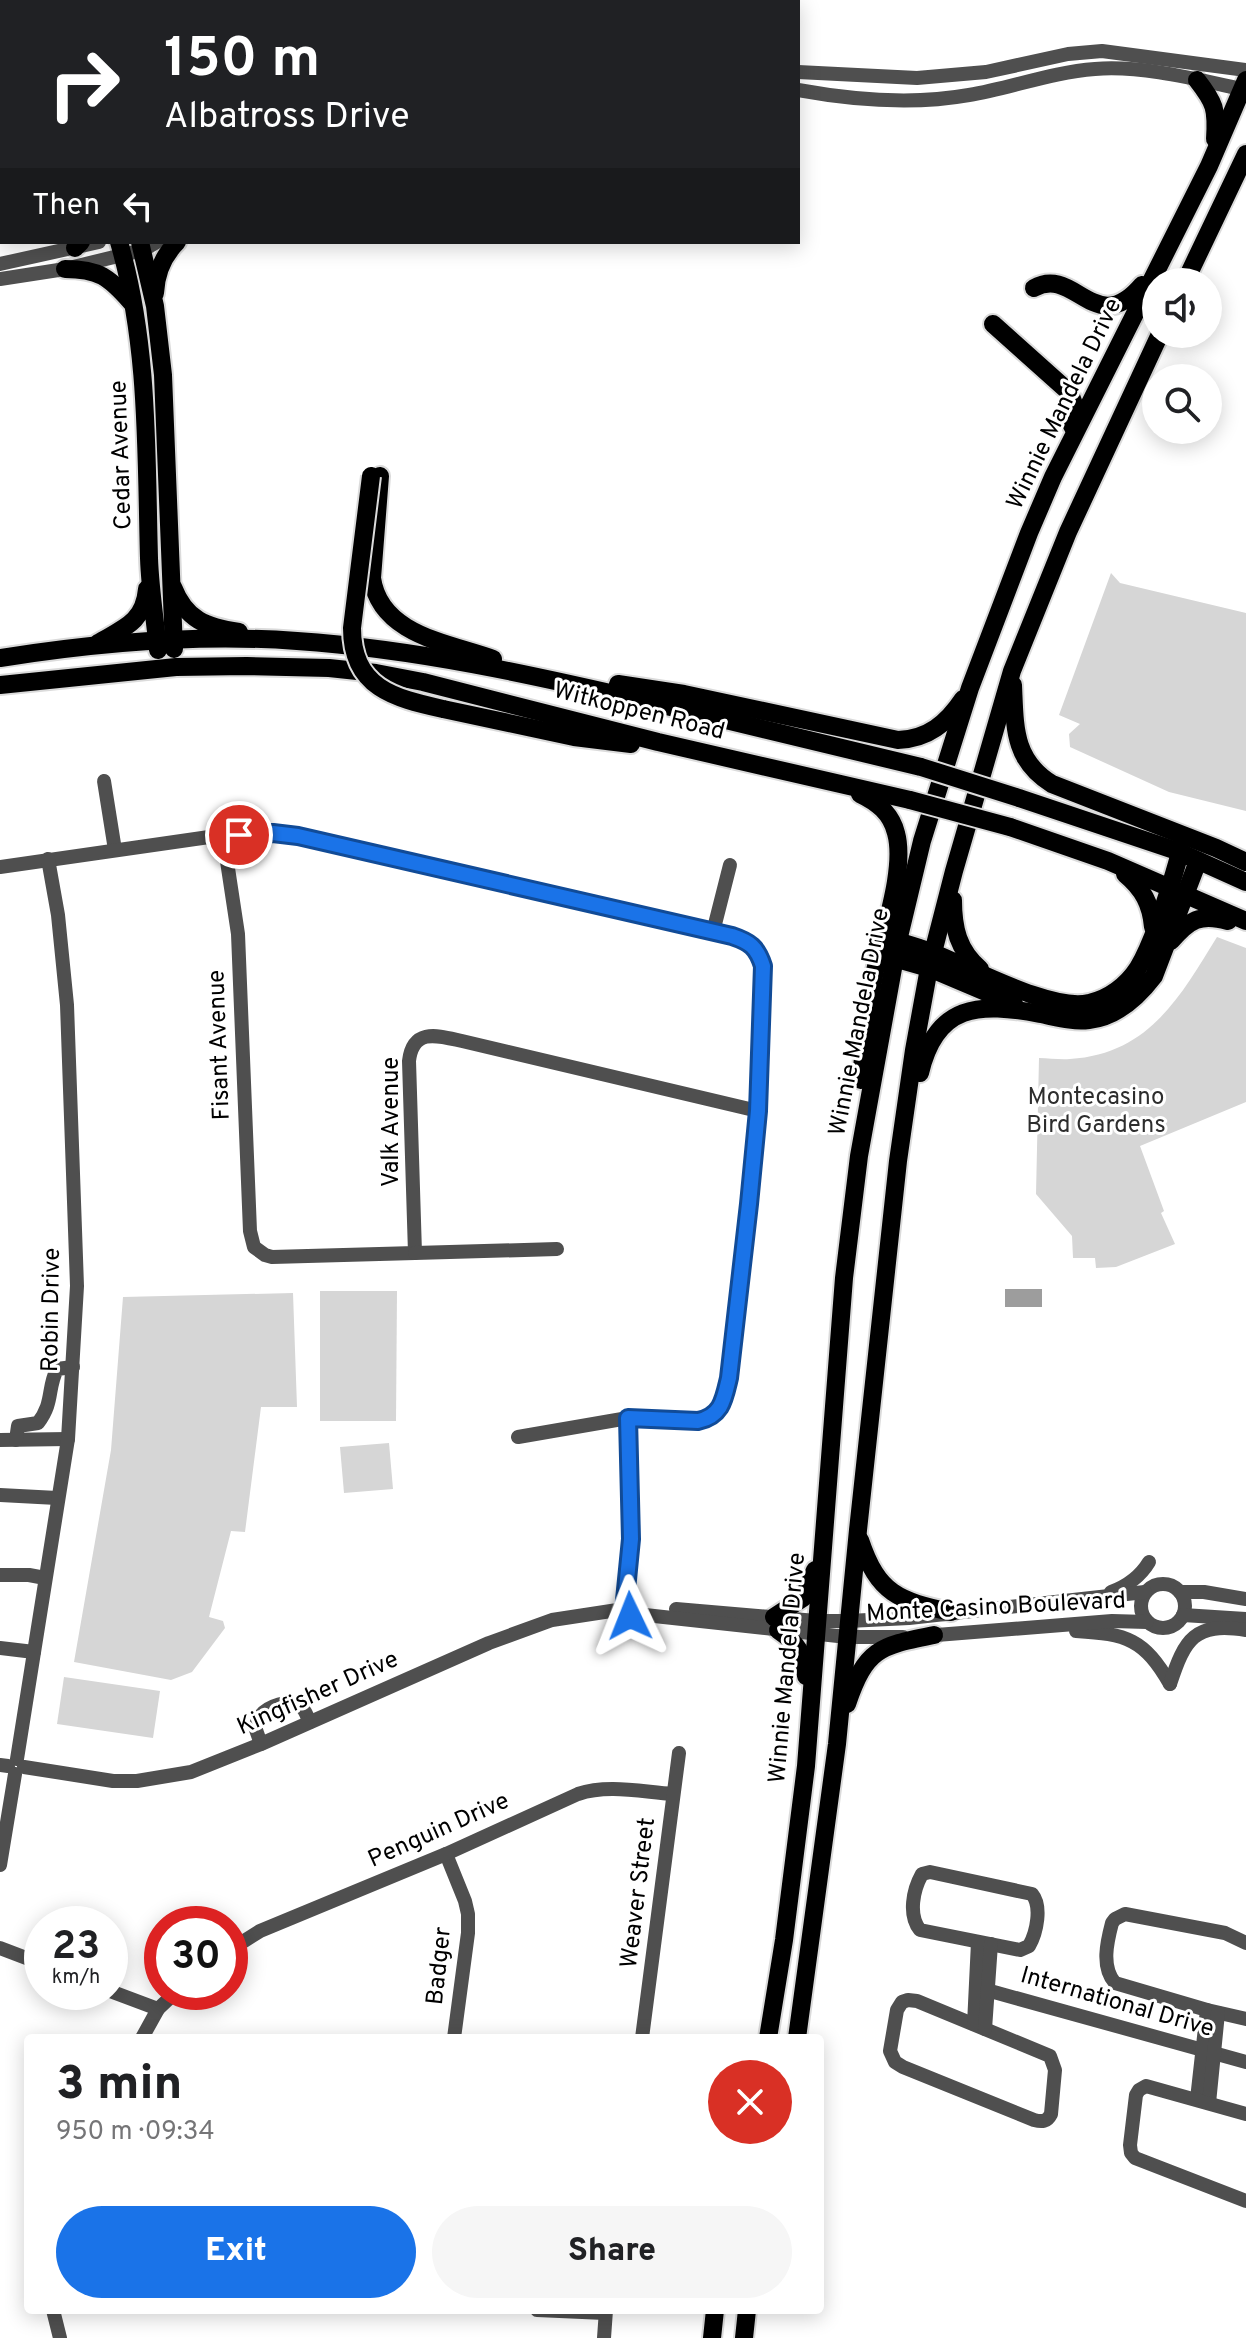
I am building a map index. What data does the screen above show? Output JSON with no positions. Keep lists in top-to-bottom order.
{
  "streets": {
    "main road": ["Winnie Mandela Drive", "Cedar Avenue", "Witkoppen Road"],
    "street": [
      "Fisant Avenue",
      "Valk Avenue",
      "Robin Drive",
      "Monte Casino Boulevard",
      "Kingfisher Drive",
      "Penguin Drive",
      "Weaver Street",
      "Badger",
      "International Drive"
    ]
  },
  "crossings": [
    ["Winnie Mandela Drive", "Kingfisher Drive"],
    ["Cedar Avenue", "Witkoppen Road"],
    ["Fisant Avenue", "Valk Avenue"],
    ["Robin Drive", "Kingfisher Drive"],
    ["Monte Casino Boulevard", "Kingfisher Drive"],
    ["Penguin Drive", "Weaver Street"],
    ["Penguin Drive", "Badger"]
  ],
  "parks": ["Montecasino Bird Gardens"],
  "page": {
    "turn": ["150 m", "Albatross Drive"],
    "then": "Then",
    "speed": "23 km/h",
    "limit": "30",
    "heading": ["3 min", "950 m · 09:34"],
    "buttons": ["Exit", "Share"]
  }
}
